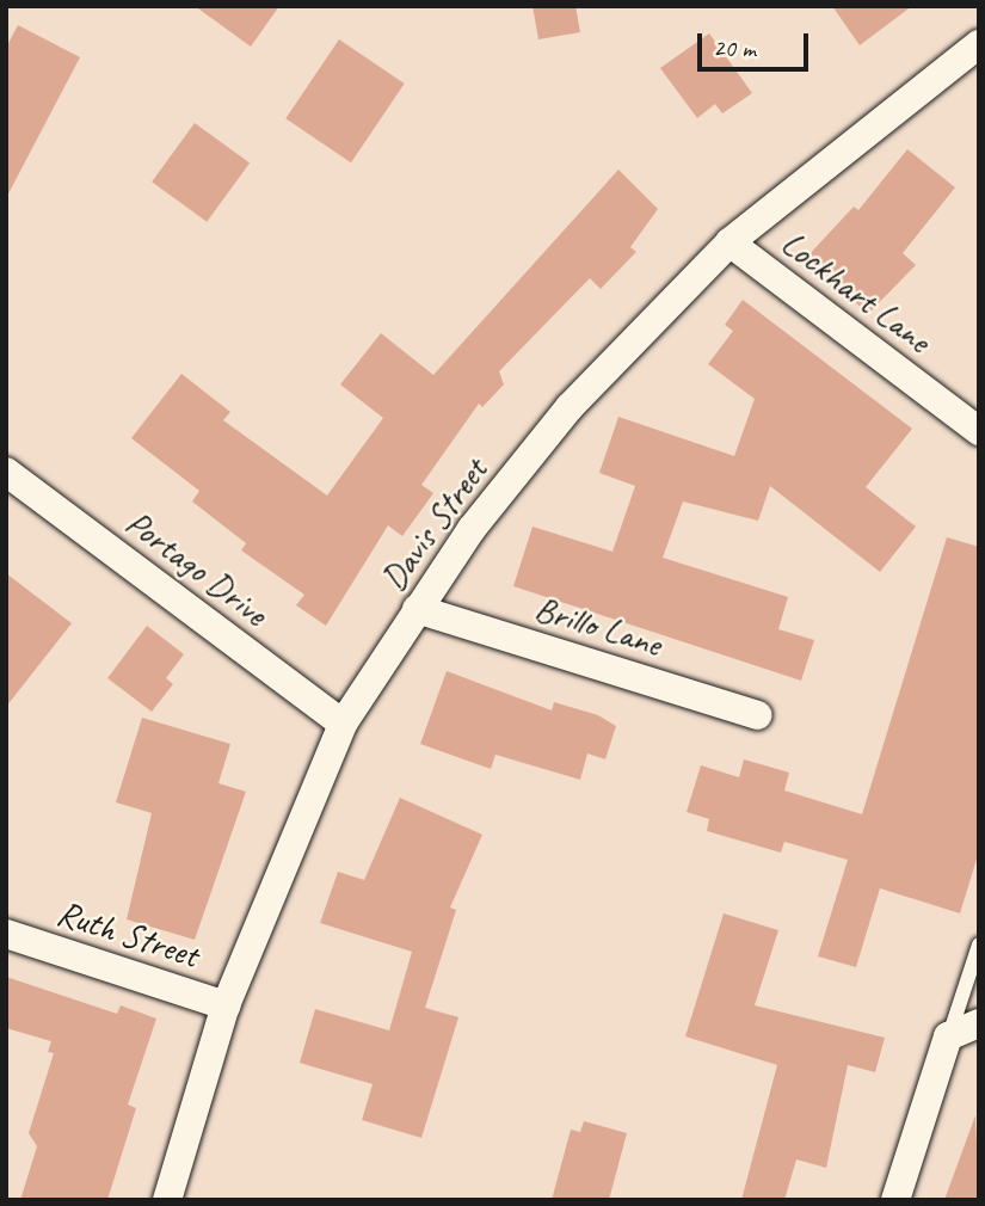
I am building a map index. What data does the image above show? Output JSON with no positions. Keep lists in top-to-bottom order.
{
  "streets": {
    "street": [
      "Lockhart Lane",
      "Davis Street",
      "Portago Drive",
      "Brillo Lane",
      "Ruth Street"
    ]
  },
  "crossings": [
    ["Lockhart Lane", "Davis Street"],
    ["Davis Street", "Portago Drive"],
    ["Davis Street", "Brillo Lane"],
    ["Davis Street", "Ruth Street"]
  ],
  "scale_bar": "20 m"
}
